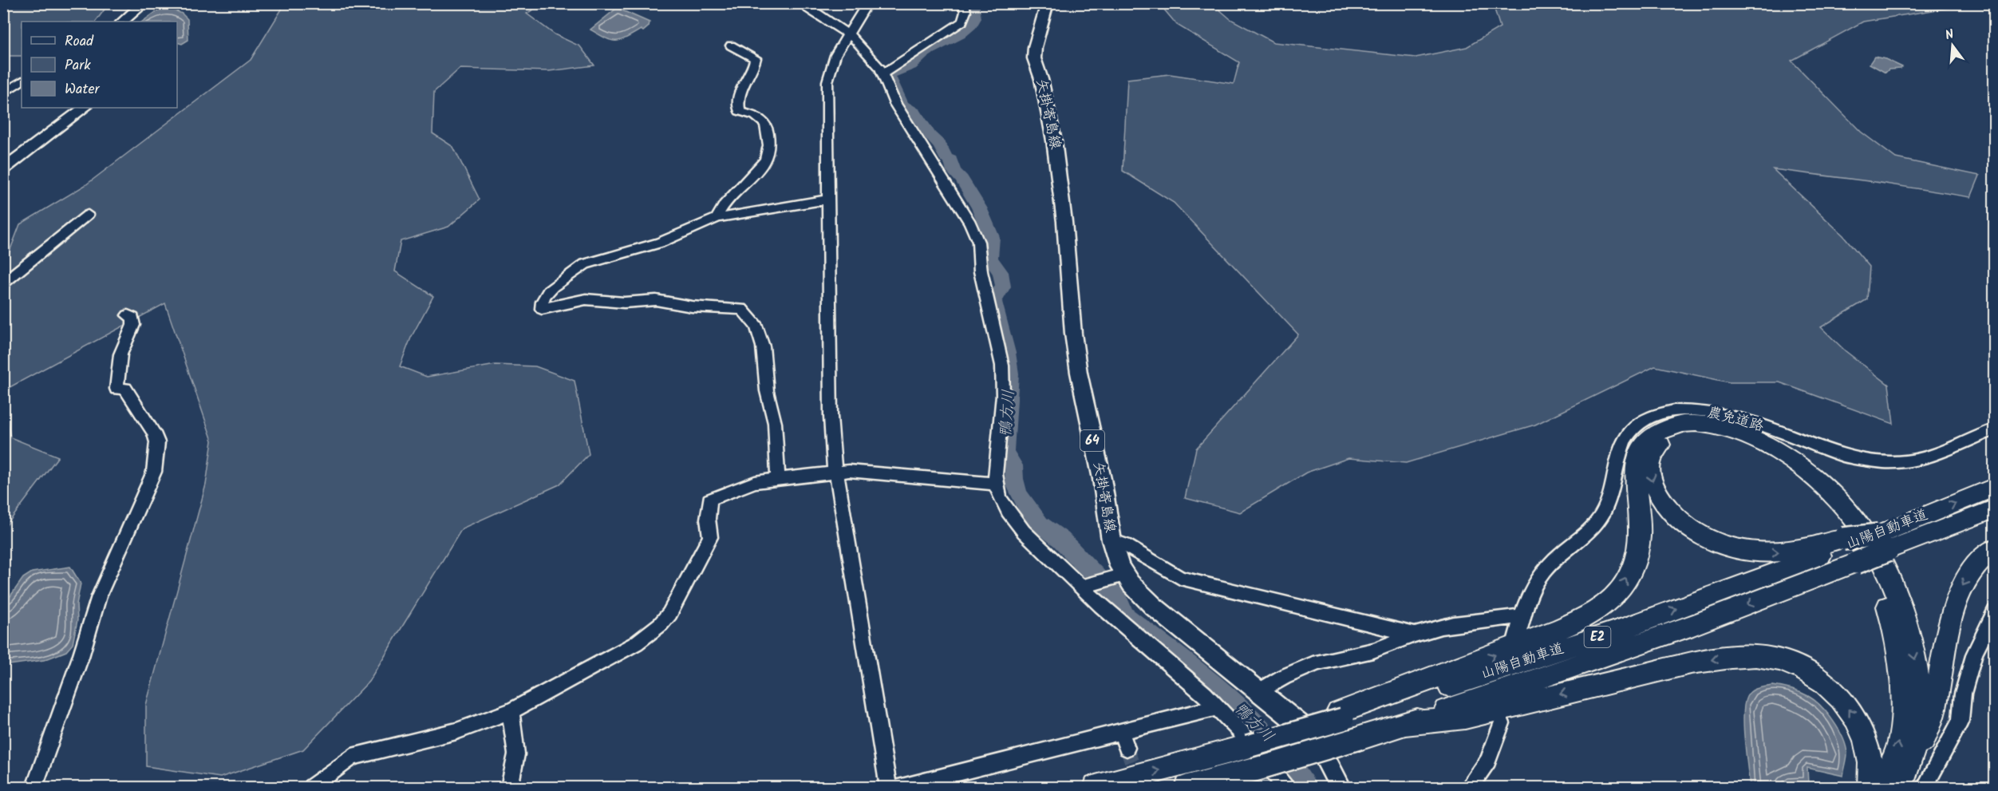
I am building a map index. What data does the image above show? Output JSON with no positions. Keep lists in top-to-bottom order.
{
  "streets": {
    "highway": ["山陽自動車道", "E2"],
    "main road": ["矢掛寄島線", "64"],
    "street": ["農免道路"]
  },
  "water": ["鴨方川"],
  "legend": ["Road", "Park", "Water"],
  "north": "top"
}
